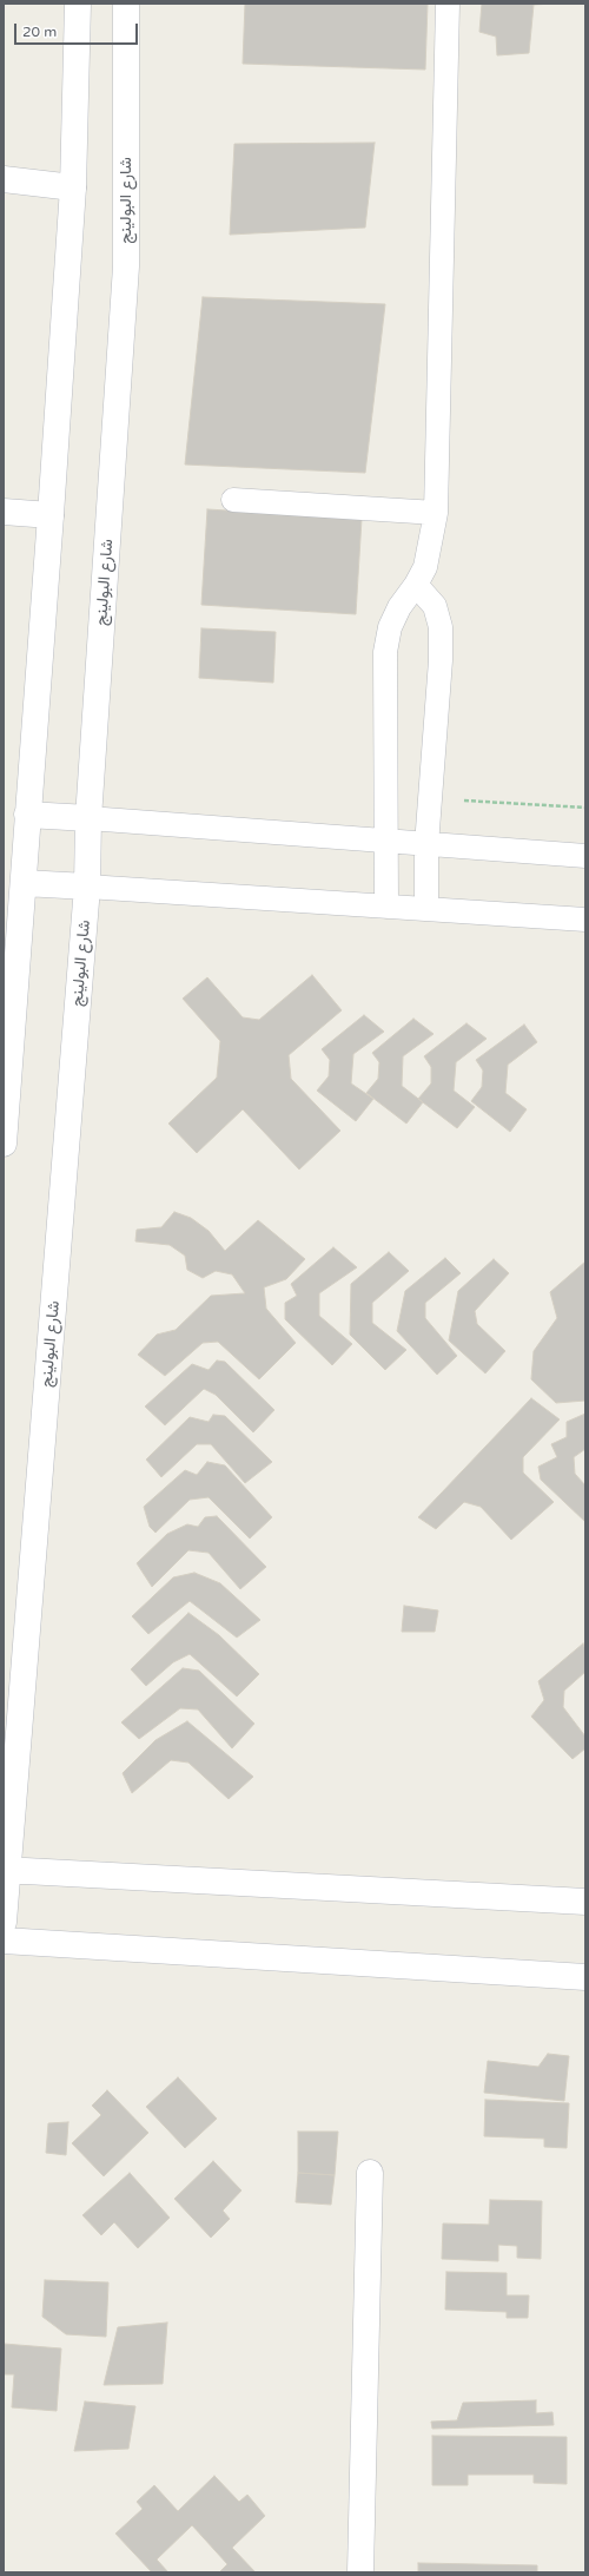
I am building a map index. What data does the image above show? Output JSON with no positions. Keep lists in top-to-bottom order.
{
  "streets": {
    "street": ["شارع البولينج"]
  },
  "scale_bar": "20 m"
}
